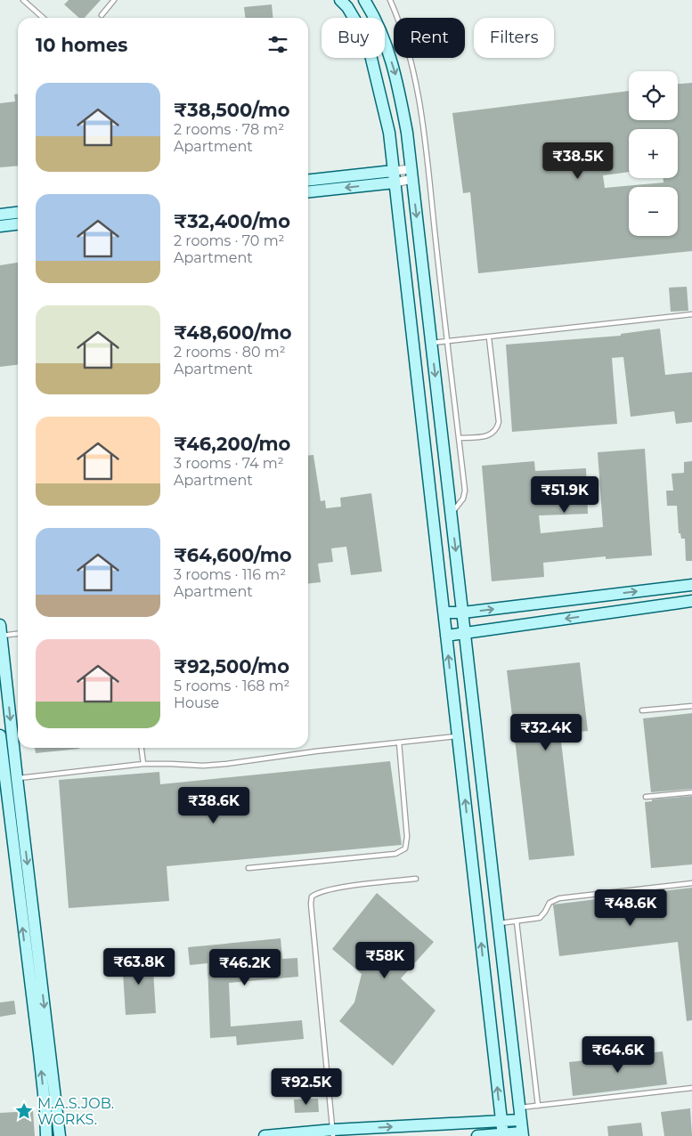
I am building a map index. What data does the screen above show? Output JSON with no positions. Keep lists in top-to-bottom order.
{
  "places": {
    "place": ["M.A.S.JOB. WORKS."]
  },
  "page": {
    "chip": ["Buy", "Rent", "Filters"],
    "heading": "10 homes",
    "map_buttons": ["+", "−"],
    "list": [
      {
        "name": "₹38,500/mo",
        "note": "2 rooms · 78 m² · Apartment"
      },
      {
        "name": "₹32,400/mo",
        "note": "2 rooms · 70 m² · Apartment"
      },
      {
        "name": "₹48,600/mo",
        "note": "2 rooms · 80 m² · Apartment"
      },
      {
        "name": "₹46,200/mo",
        "note": "3 rooms · 74 m² · Apartment"
      },
      {
        "name": "₹64,600/mo",
        "note": "3 rooms · 116 m² · Apartment"
      },
      {
        "name": "₹92,500/mo",
        "note": "5 rooms · 168 m² · House"
      }
    ],
    "price": [
      "₹38.5K",
      "₹51.9K",
      "₹32.4K",
      "₹38.6K",
      "₹48.6K",
      "₹58K",
      "₹63.8K",
      "₹46.2K",
      "₹64.6K",
      "₹92.5K"
    ]
  }
}
